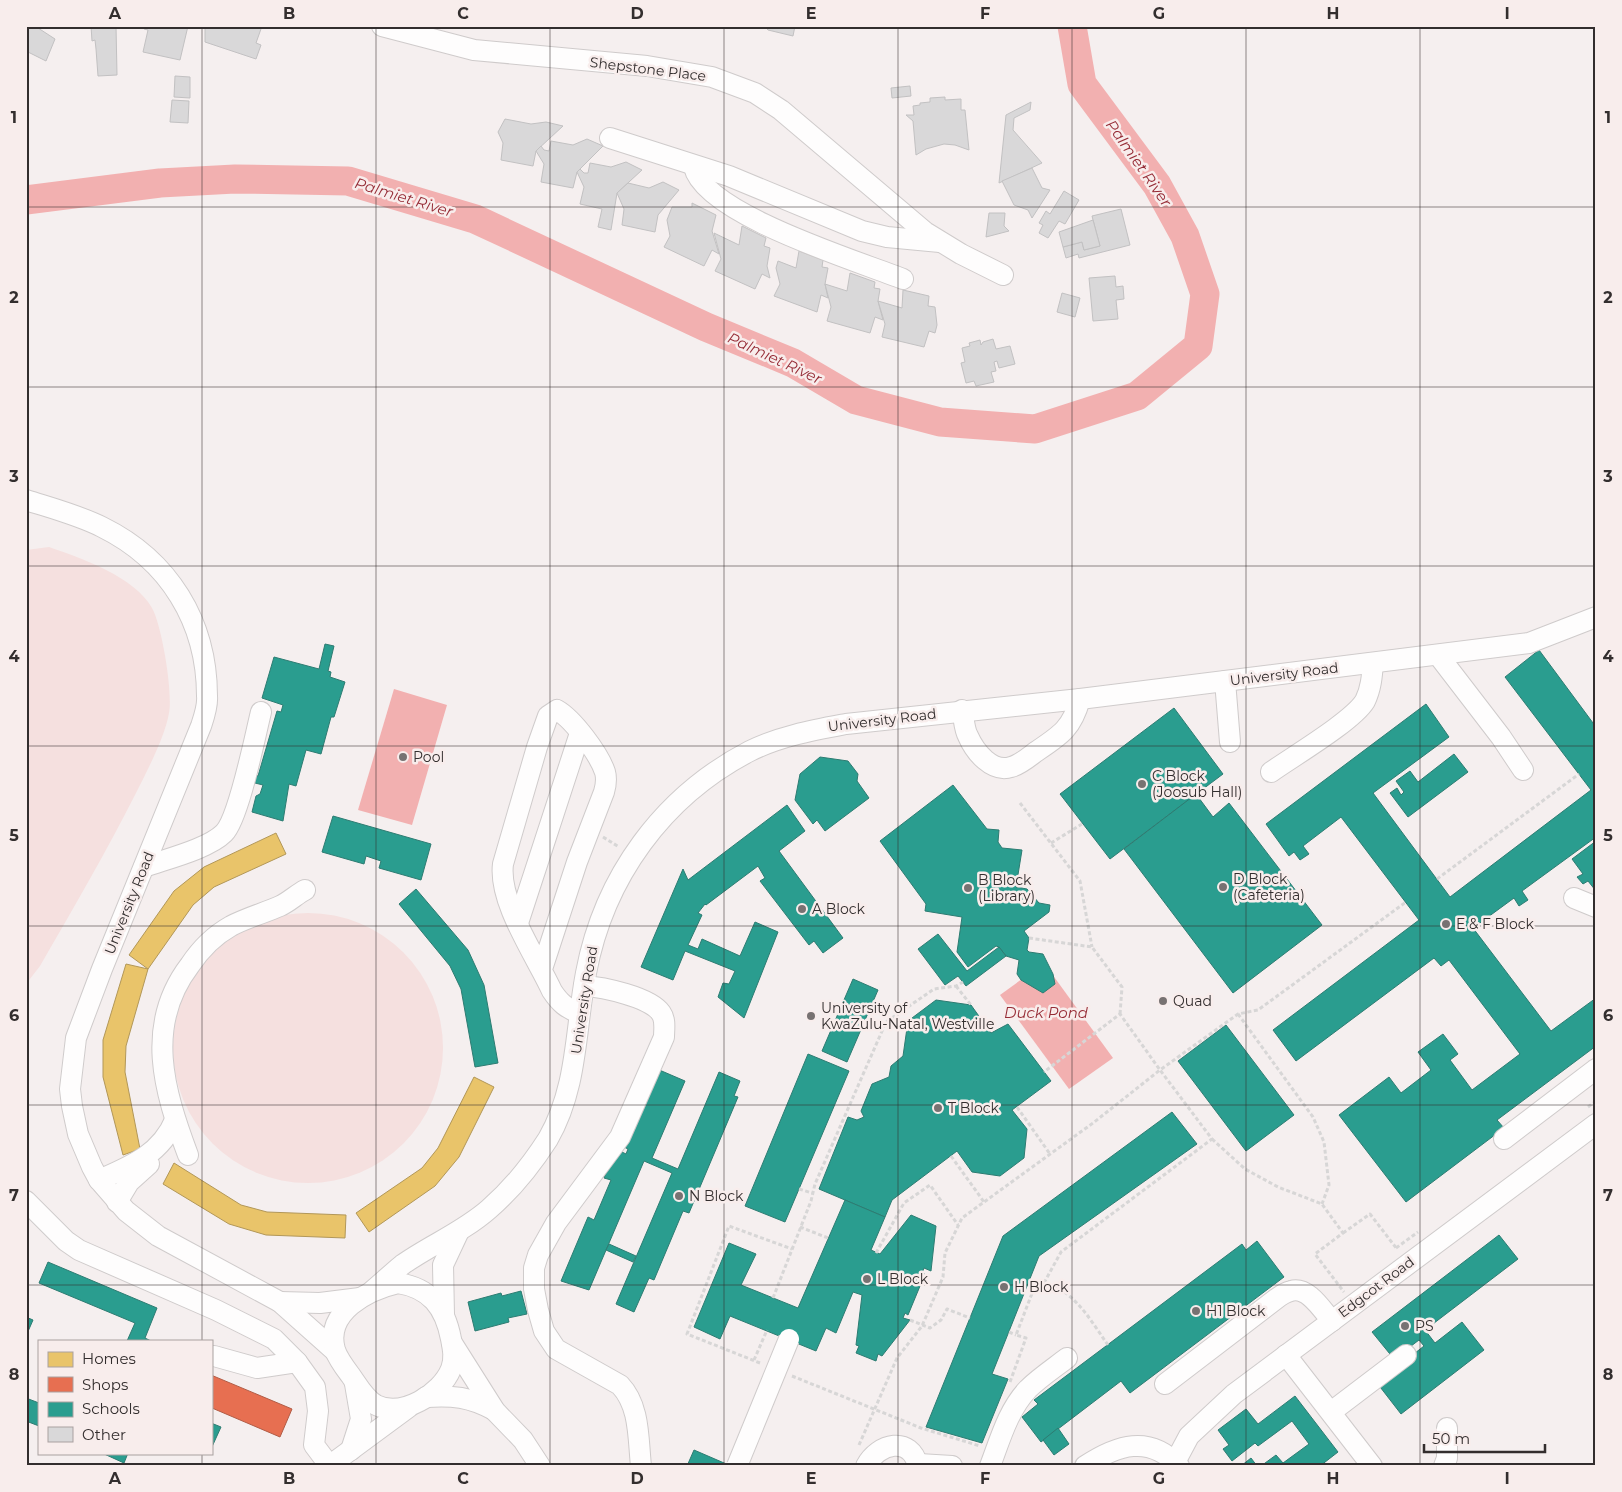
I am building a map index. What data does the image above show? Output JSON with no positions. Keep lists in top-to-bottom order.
{
  "streets": {
    "street": ["Shepstone Place", "University Road", "Edgcot Road"]
  },
  "water": ["Palmiet River", "Duck Pond"],
  "places": [
    "Pool",
    "C Block (Joosub Hall)",
    "D Block (Cafeteria)",
    "B Block (Library)",
    "A Block",
    "E & F Block",
    "Quad",
    "University of KwaZulu-Natal, Westville",
    "T Block",
    "N Block",
    "L Block",
    "H Block",
    "H1 Block",
    "PS"
  ],
  "legend": [
    "Homes",
    "Shops",
    "Schools",
    "Other"
  ],
  "scale_bar": "50 m",
  "grid": {
    "columns": [
      "A",
      "B",
      "C",
      "D",
      "E",
      "F",
      "G",
      "H",
      "I"
    ],
    "rows": [
      "1",
      "2",
      "3",
      "4",
      "5",
      "6",
      "7",
      "8"
    ]
  }
}
